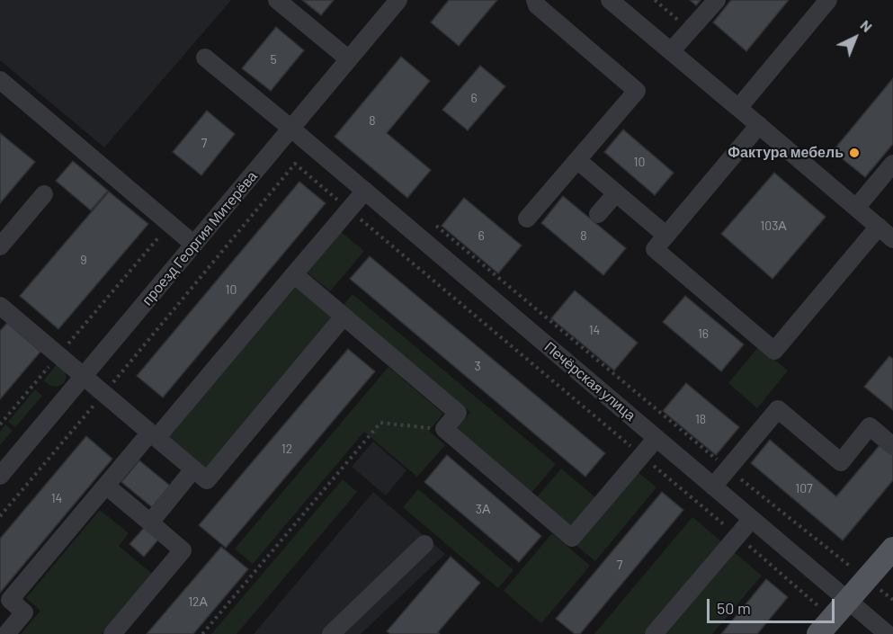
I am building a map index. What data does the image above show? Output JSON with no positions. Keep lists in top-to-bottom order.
{
  "streets": {
    "street": ["проезд Георгия Митерёва", "Печёрская улица"]
  },
  "crossings": [
    ["проезд Георгия Митерёва", "Печёрская улица"]
  ],
  "places": ["Фактура мебель"],
  "house_numbers": [
    "5",
    "6",
    "8",
    "7",
    "10",
    "103А",
    "6",
    "8",
    "9",
    "10",
    "14",
    "16",
    "3",
    "18",
    "12",
    "107",
    "14",
    "3А",
    "7",
    "12А"
  ],
  "scale_bar": "50 m",
  "north": "top right"
}
